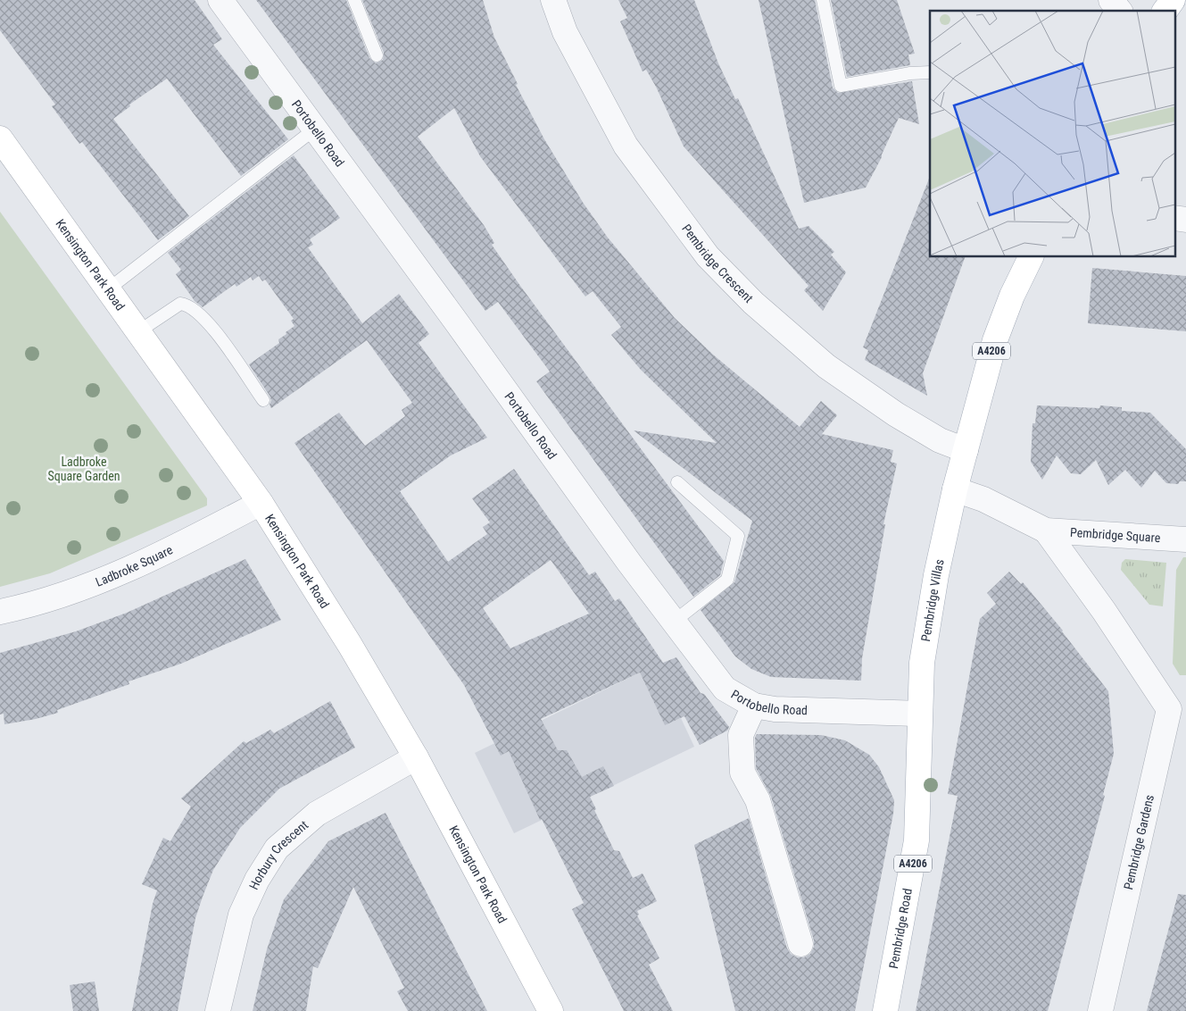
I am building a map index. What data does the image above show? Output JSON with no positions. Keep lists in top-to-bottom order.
{
  "streets": {
    "main road": [
      "Kensington Park Road",
      "A4206",
      "Pembridge Villas",
      "Pembridge Road"
    ],
    "street": [
      "Portobello Road",
      "Pembridge Crescent",
      "Pembridge Square",
      "Ladbroke Square",
      "Pembridge Gardens",
      "Horbury Crescent"
    ]
  },
  "crossings": [
    ["Portobello Road", "Pembridge Villas"],
    ["Portobello Road", "Pembridge Road"],
    ["Pembridge Crescent", "A4206"],
    ["Kensington Park Road", "Ladbroke Square"],
    ["Kensington Park Road", "Horbury Crescent"],
    ["A4206", "Pembridge Square"],
    ["A4206", "Pembridge Villas"],
    ["Pembridge Square", "Pembridge Villas"],
    ["Pembridge Square", "Pembridge Gardens"],
    ["Pembridge Villas", "Pembridge Road"]
  ],
  "parks": ["Ladbroke Square Garden"]
}
